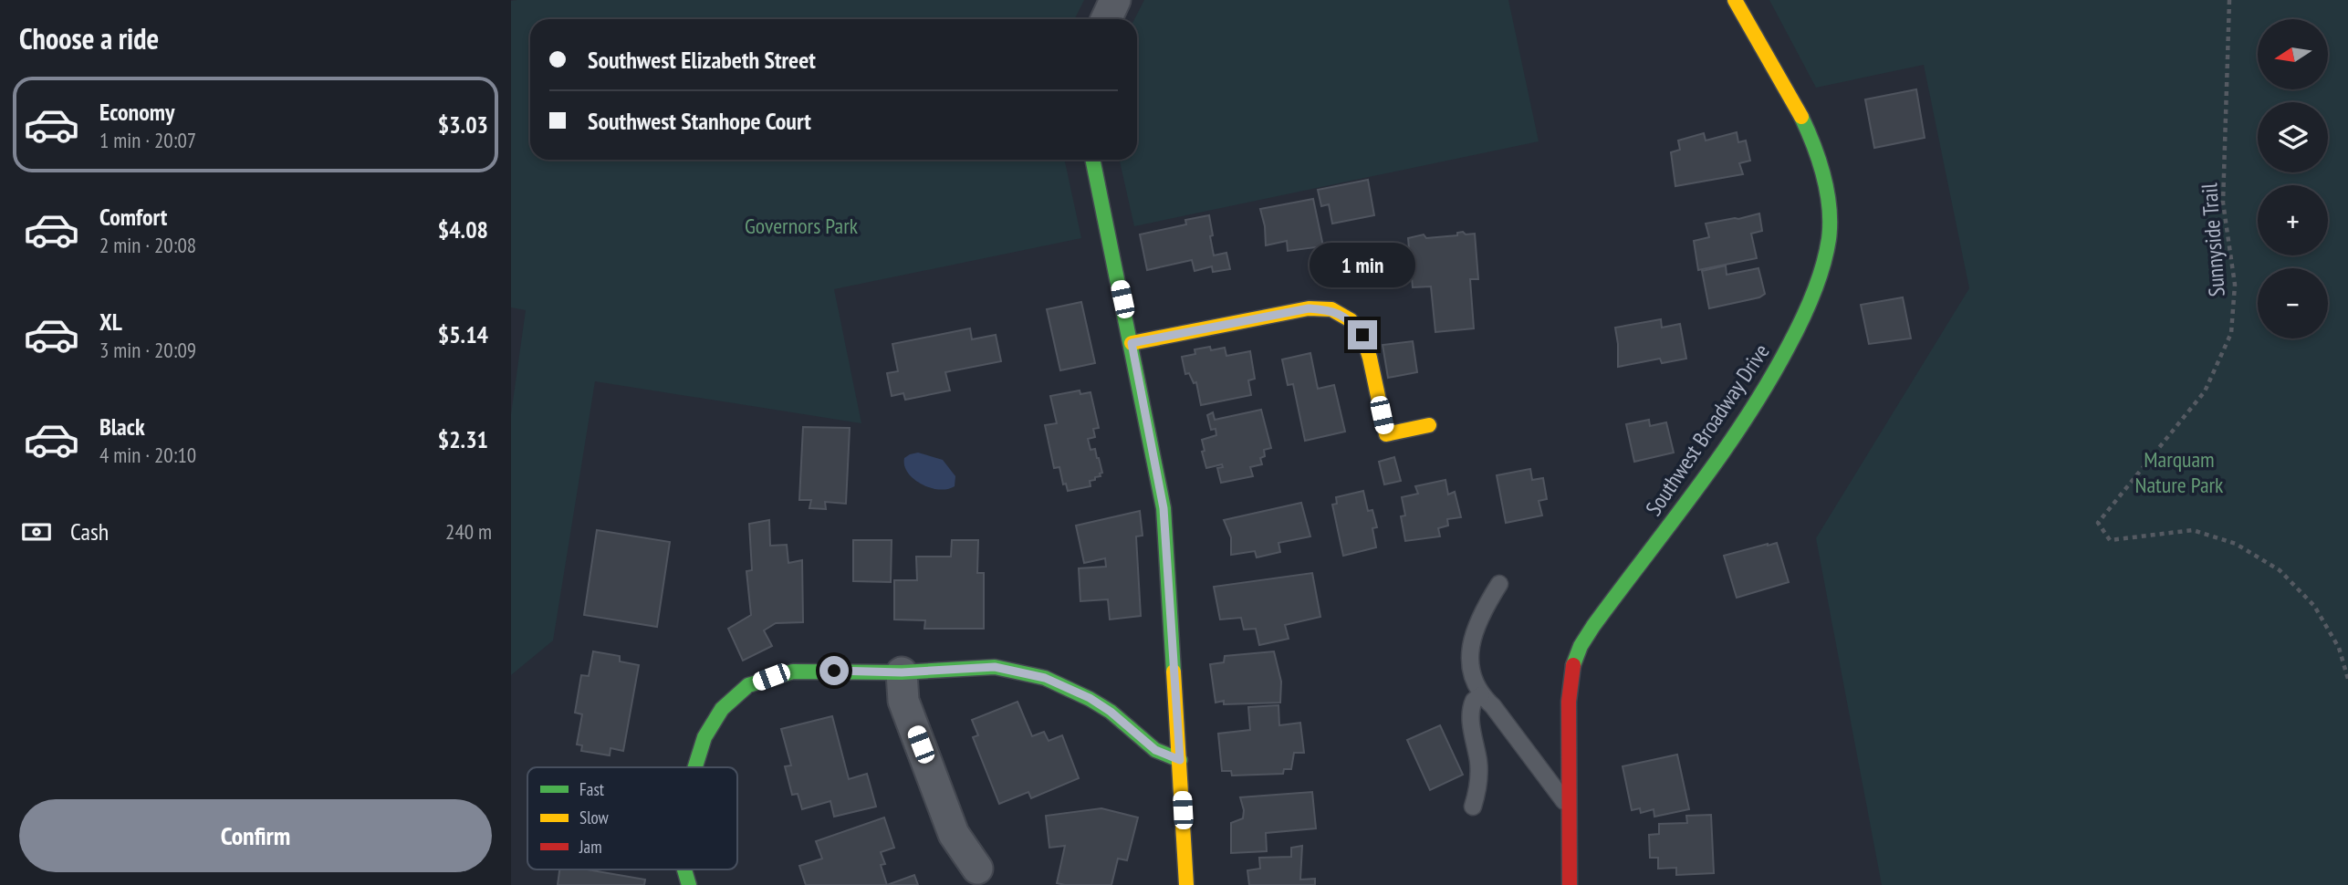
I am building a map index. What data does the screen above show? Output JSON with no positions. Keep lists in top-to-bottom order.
{
  "streets": {
    "street": ["Southwest Broadway Drive"],
    "path": ["Sunnyside Trail"]
  },
  "parks": ["Governors Park", "Marquam Nature Park"],
  "legend": ["Fast", "Slow", "Jam"],
  "north": "left",
  "page": {
    "heading": "Choose a ride",
    "map_buttons": ["+", "−"],
    "banner": ["Southwest Elizabeth Street", "Southwest Stanhope Court"],
    "list": [
      {
        "name": "Economy",
        "note": "1 min · 20:07",
        "value": "$3.03"
      },
      {
        "name": "Comfort",
        "note": "2 min · 20:08",
        "value": "$4.08"
      },
      {
        "name": "XL",
        "note": "3 min · 20:09",
        "value": "$5.14"
      },
      {
        "name": "Black",
        "note": "4 min · 20:10",
        "value": "$2.31"
      }
    ],
    "bubble": "1 min",
    "pay": ["Cash", "240 m"],
    "buttons": "Confirm"
  }
}
